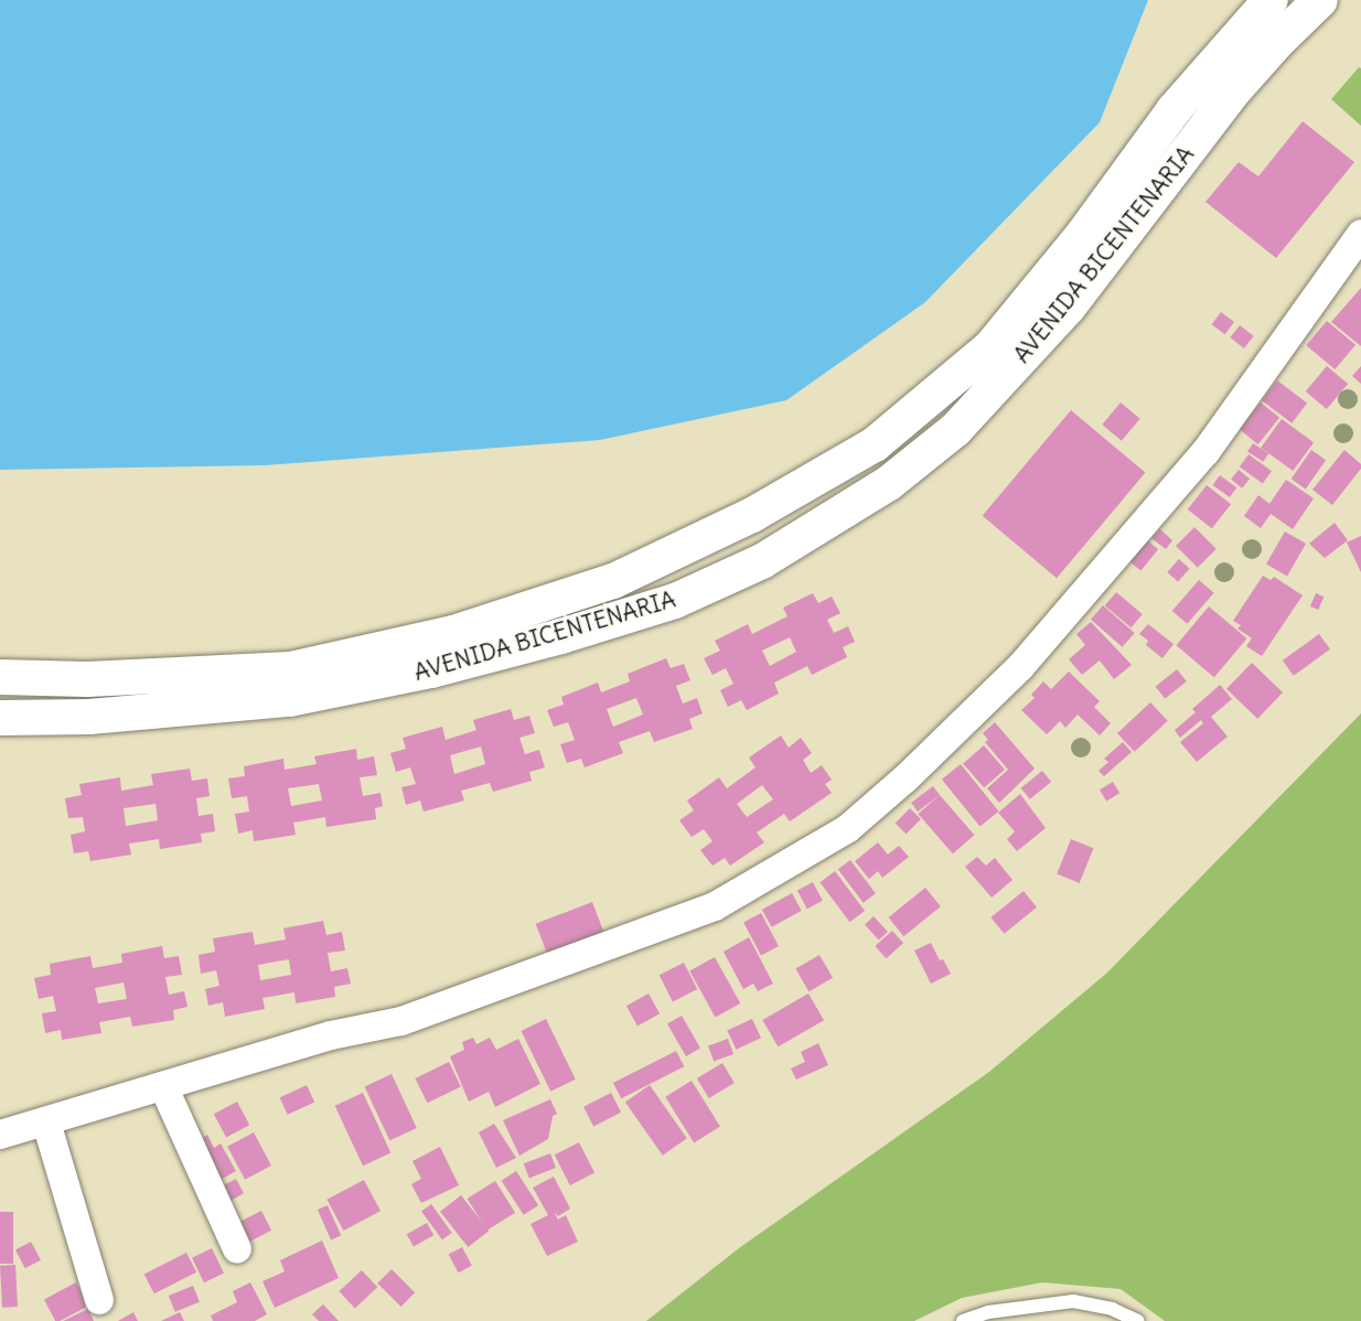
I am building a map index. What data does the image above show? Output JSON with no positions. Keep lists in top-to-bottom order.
{
  "streets": {
    "street": ["AVENIDA BICENTENARIA"]
  }
}
